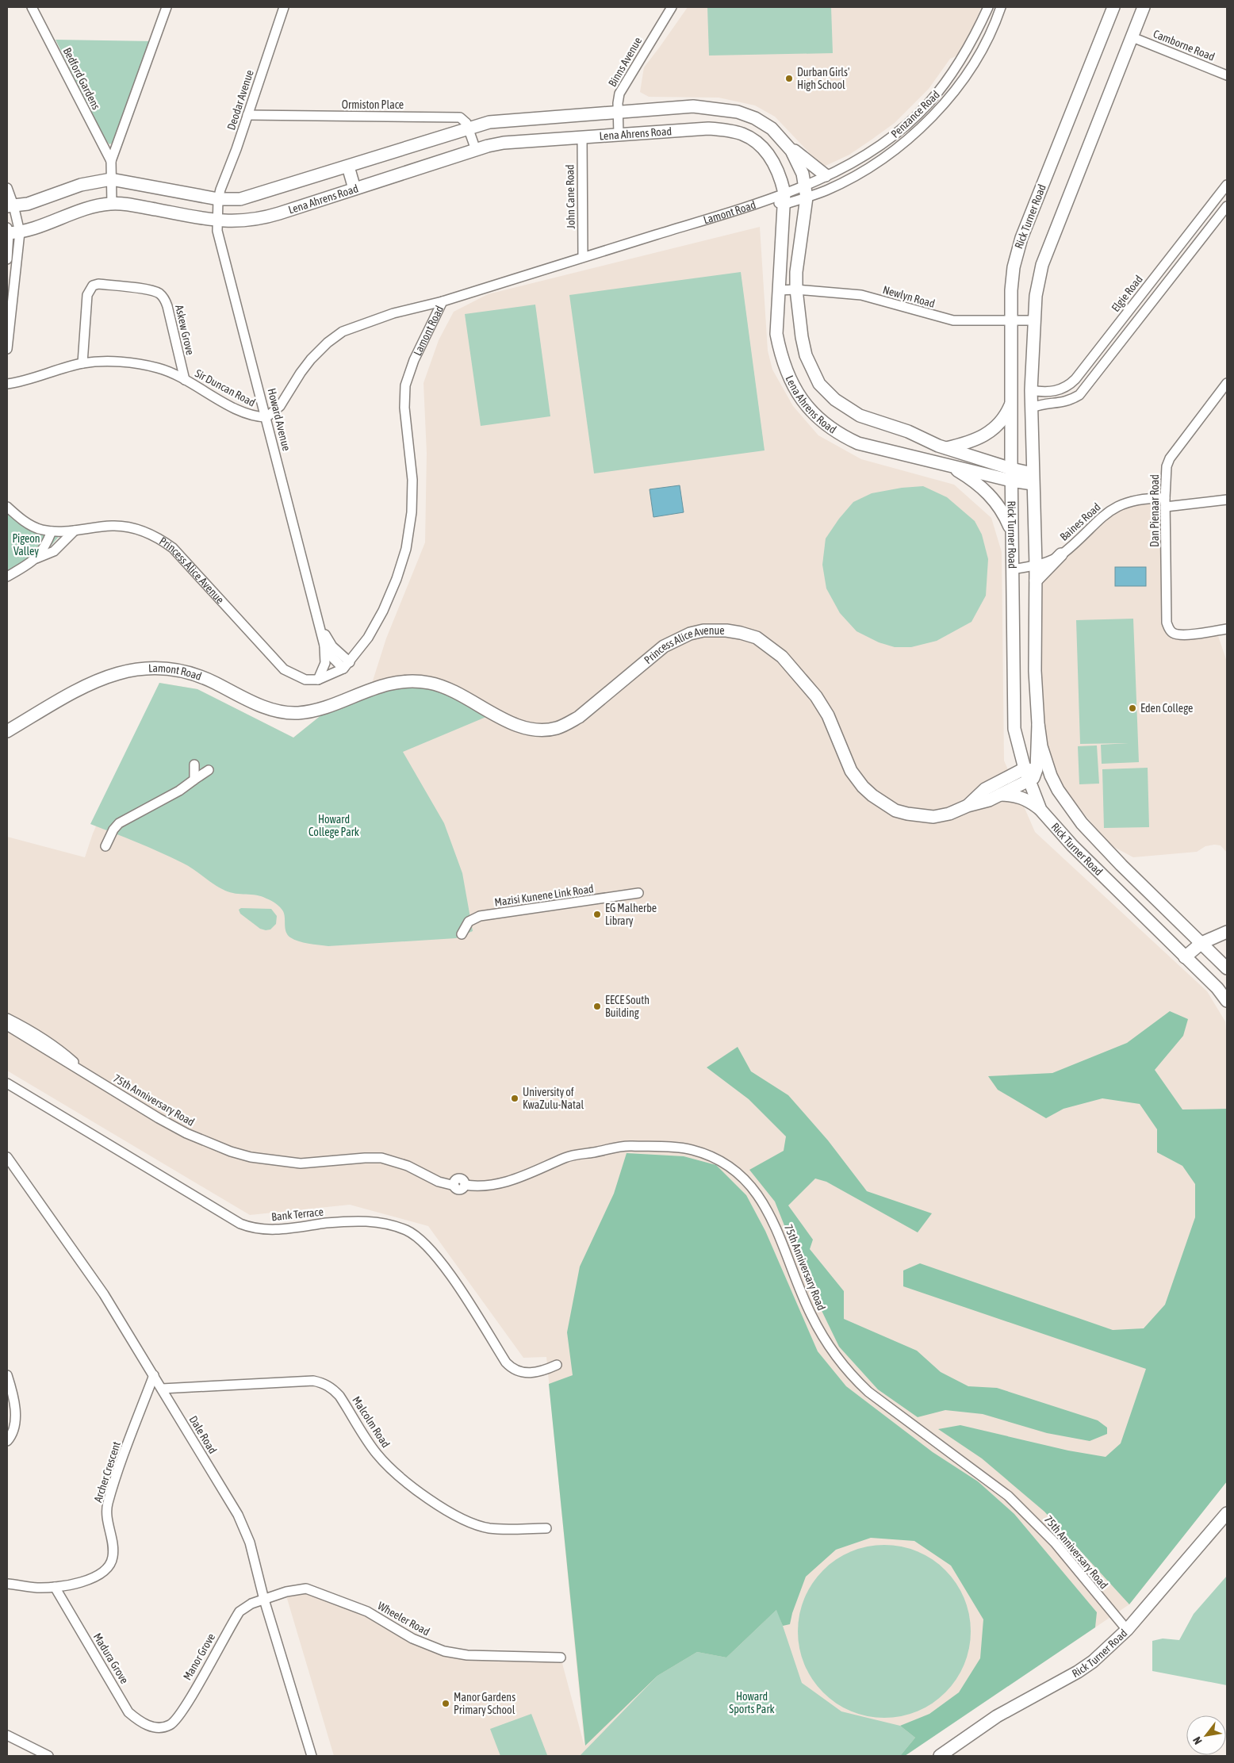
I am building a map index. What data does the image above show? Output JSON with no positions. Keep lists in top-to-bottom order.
{
  "streets": {
    "main road": [
      "Lena Ahrens Road",
      "Lamont Road",
      "Rick Turner Road",
      "Princess Alice Avenue"
    ],
    "street": [
      "Camborne Road",
      "Binns Avenue",
      "Bedford Gardens",
      "Deodar Avenue",
      "Ormiston Place",
      "Penzance Road",
      "John Cane Road",
      "Elgie Road",
      "Newlyn Road",
      "Askew Grove",
      "Sir Duncan Road",
      "Howard Avenue",
      "Dan Pienaar Road",
      "Baines Road",
      "Mazisi Kunene Link Road",
      "75th Anniversary Road",
      "Bank Terrace",
      "Malcolm Road",
      "Dale Road",
      "Archer Crescent",
      "Wheeler Road",
      "Manor Grove",
      "Madura Grove"
    ]
  },
  "crossings": [
    ["Camborne Road", "Rick Turner Road"],
    ["Binns Avenue", "Lena Ahrens Road"],
    ["Bedford Gardens", "Lena Ahrens Road"],
    ["Deodar Avenue", "Ormiston Place"],
    ["Deodar Avenue", "Lena Ahrens Road"],
    ["Deodar Avenue", "Howard Avenue"],
    ["Ormiston Place", "Lena Ahrens Road"],
    ["Penzance Road", "Lena Ahrens Road"],
    ["Penzance Road", "Lamont Road"],
    ["Lena Ahrens Road", "John Cane Road"],
    ["Lena Ahrens Road", "Lamont Road"],
    ["Lena Ahrens Road", "Rick Turner Road"],
    ["Lena Ahrens Road", "Newlyn Road"],
    ["Lena Ahrens Road", "Howard Avenue"],
    ["John Cane Road", "Lamont Road"],
    ["Lamont Road", "Howard Avenue"],
    ["Lamont Road", "Princess Alice Avenue"],
    ["Rick Turner Road", "Elgie Road"],
    ["Rick Turner Road", "Newlyn Road"],
    ["Rick Turner Road", "Baines Road"],
    ["Rick Turner Road", "Princess Alice Avenue"],
    ["Rick Turner Road", "75th Anniversary Road"],
    ["Askew Grove", "Sir Duncan Road"],
    ["Sir Duncan Road", "Howard Avenue"],
    ["Howard Avenue", "Princess Alice Avenue"],
    ["Dan Pienaar Road", "Baines Road"],
    ["Malcolm Road", "Dale Road"],
    ["Dale Road", "Archer Crescent"],
    ["Dale Road", "Wheeler Road"],
    ["Dale Road", "Manor Grove"],
    ["Archer Crescent", "Madura Grove"],
    ["Wheeler Road", "Manor Grove"],
    ["Manor Grove", "Madura Grove"]
  ],
  "parks": ["Pigeon Valley", "Howard College Park", "Howard Sports Park"],
  "places": [
    "Durban Girls' High School",
    "Eden College",
    "EG Malherbe Library",
    "EECE South Building",
    "University of KwaZulu-Natal",
    "Manor Gardens Primary School"
  ],
  "north": "bottom left"
}
